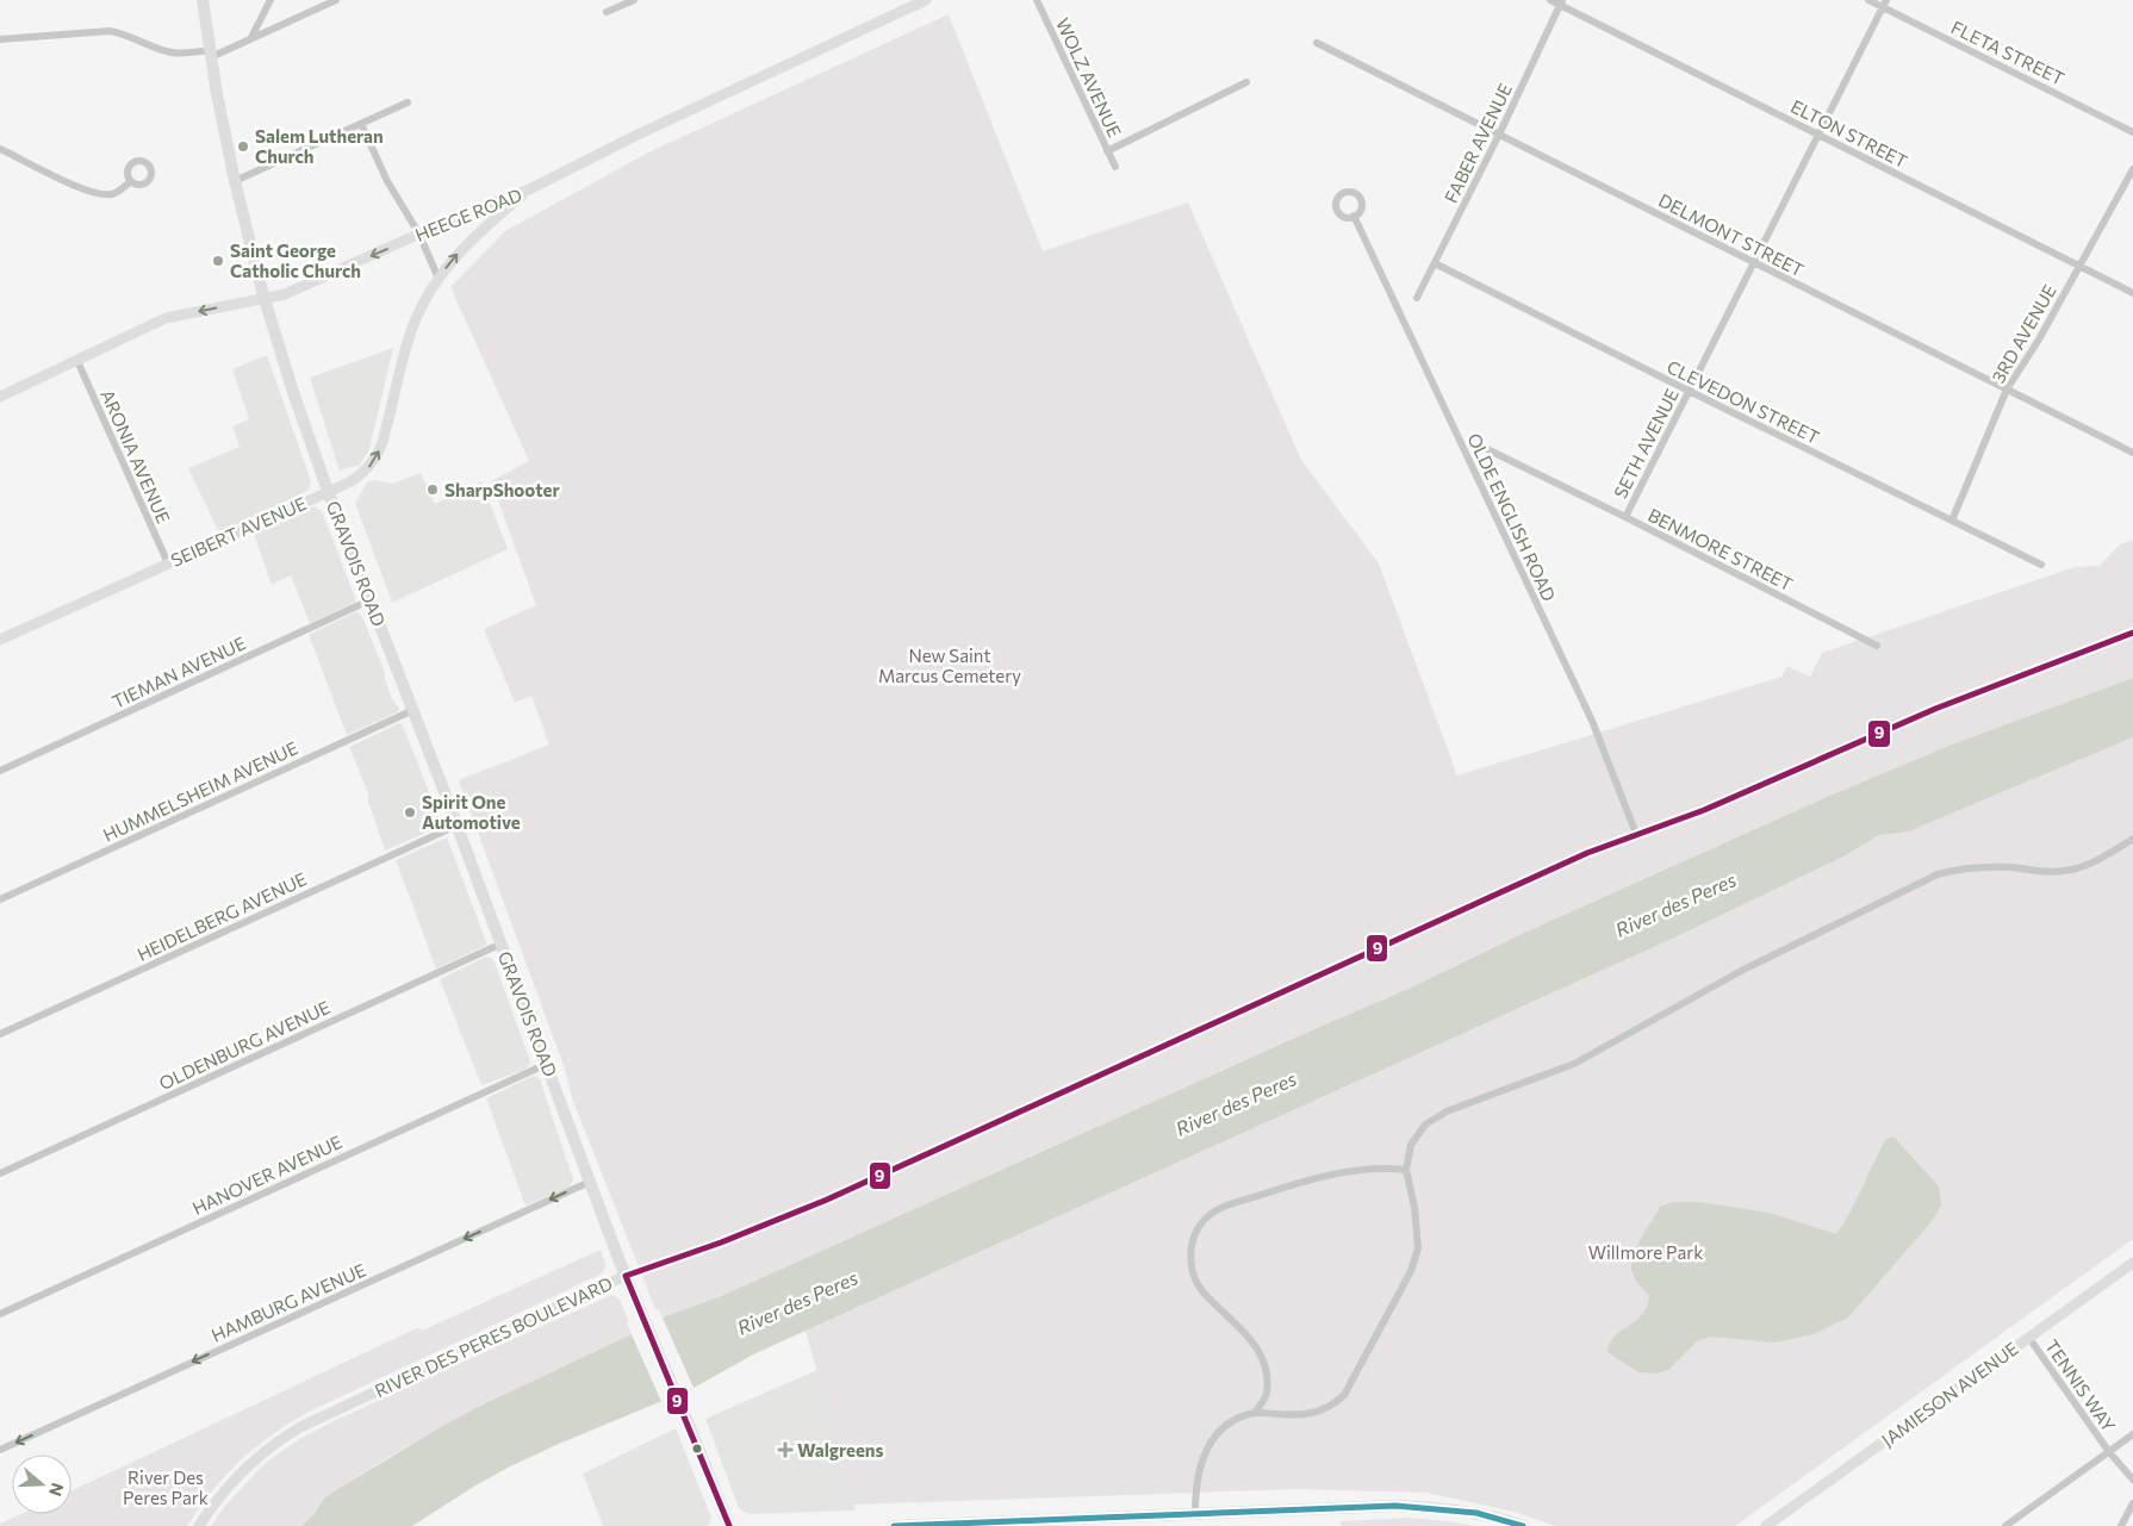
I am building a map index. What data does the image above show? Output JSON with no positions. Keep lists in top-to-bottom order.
{
  "streets": {
    "main road": [
      "HEEGE ROAD",
      "SEIBERT AVENUE",
      "GRAVOIS ROAD",
      "RIVER DES PERES BOULEVARD",
      "JAMIESON AVENUE"
    ],
    "street": [
      "FLETA STREET",
      "WOLZ AVENUE",
      "ELTON STREET",
      "FABER AVENUE",
      "DELMONT STREET",
      "3RD AVENUE",
      "CLEVEDON STREET",
      "SETH AVENUE",
      "ARONIA AVENUE",
      "OLDE ENGLISH ROAD",
      "BENMORE STREET",
      "TIEMAN AVENUE",
      "HUMMELSHEIM AVENUE",
      "HEIDELBERG AVENUE",
      "OLDENBURG AVENUE",
      "HANOVER AVENUE",
      "HAMBURG AVENUE",
      "TENNIS WAY"
    ]
  },
  "crossings": [
    ["FLETA STREET", "SETH AVENUE"],
    ["ELTON STREET", "FABER AVENUE"],
    ["ELTON STREET", "3RD AVENUE"],
    ["ELTON STREET", "SETH AVENUE"],
    ["FABER AVENUE", "DELMONT STREET"],
    ["FABER AVENUE", "CLEVEDON STREET"],
    ["HEEGE ROAD", "ARONIA AVENUE"],
    ["HEEGE ROAD", "SEIBERT AVENUE"],
    ["HEEGE ROAD", "GRAVOIS ROAD"],
    ["DELMONT STREET", "3RD AVENUE"],
    ["DELMONT STREET", "SETH AVENUE"],
    ["3RD AVENUE", "CLEVEDON STREET"],
    ["CLEVEDON STREET", "SETH AVENUE"],
    ["SETH AVENUE", "BENMORE STREET"],
    ["ARONIA AVENUE", "SEIBERT AVENUE"],
    ["OLDE ENGLISH ROAD", "RIVER DES PERES BOULEVARD"],
    ["SEIBERT AVENUE", "GRAVOIS ROAD"],
    ["GRAVOIS ROAD", "TIEMAN AVENUE"],
    ["GRAVOIS ROAD", "HUMMELSHEIM AVENUE"],
    ["GRAVOIS ROAD", "HEIDELBERG AVENUE"],
    ["GRAVOIS ROAD", "OLDENBURG AVENUE"],
    ["GRAVOIS ROAD", "HANOVER AVENUE"],
    ["GRAVOIS ROAD", "HAMBURG AVENUE"],
    ["GRAVOIS ROAD", "RIVER DES PERES BOULEVARD"],
    ["TENNIS WAY", "JAMIESON AVENUE"]
  ],
  "one_way": ["HEEGE ROAD", "SEIBERT AVENUE", "HAMBURG AVENUE"],
  "water": ["River des Peres"],
  "parks": ["New Saint Marcus Cemetery", "Willmore Park", "River Des Peres Park"],
  "places": {
    "other": [
      "Salem Lutheran Church",
      "Saint George Catholic Church",
      "SharpShooter",
      "Spirit One Automotive"
    ],
    "health": ["Walgreens"]
  },
  "lines": ["transit line 9"],
  "north": "right"
}
